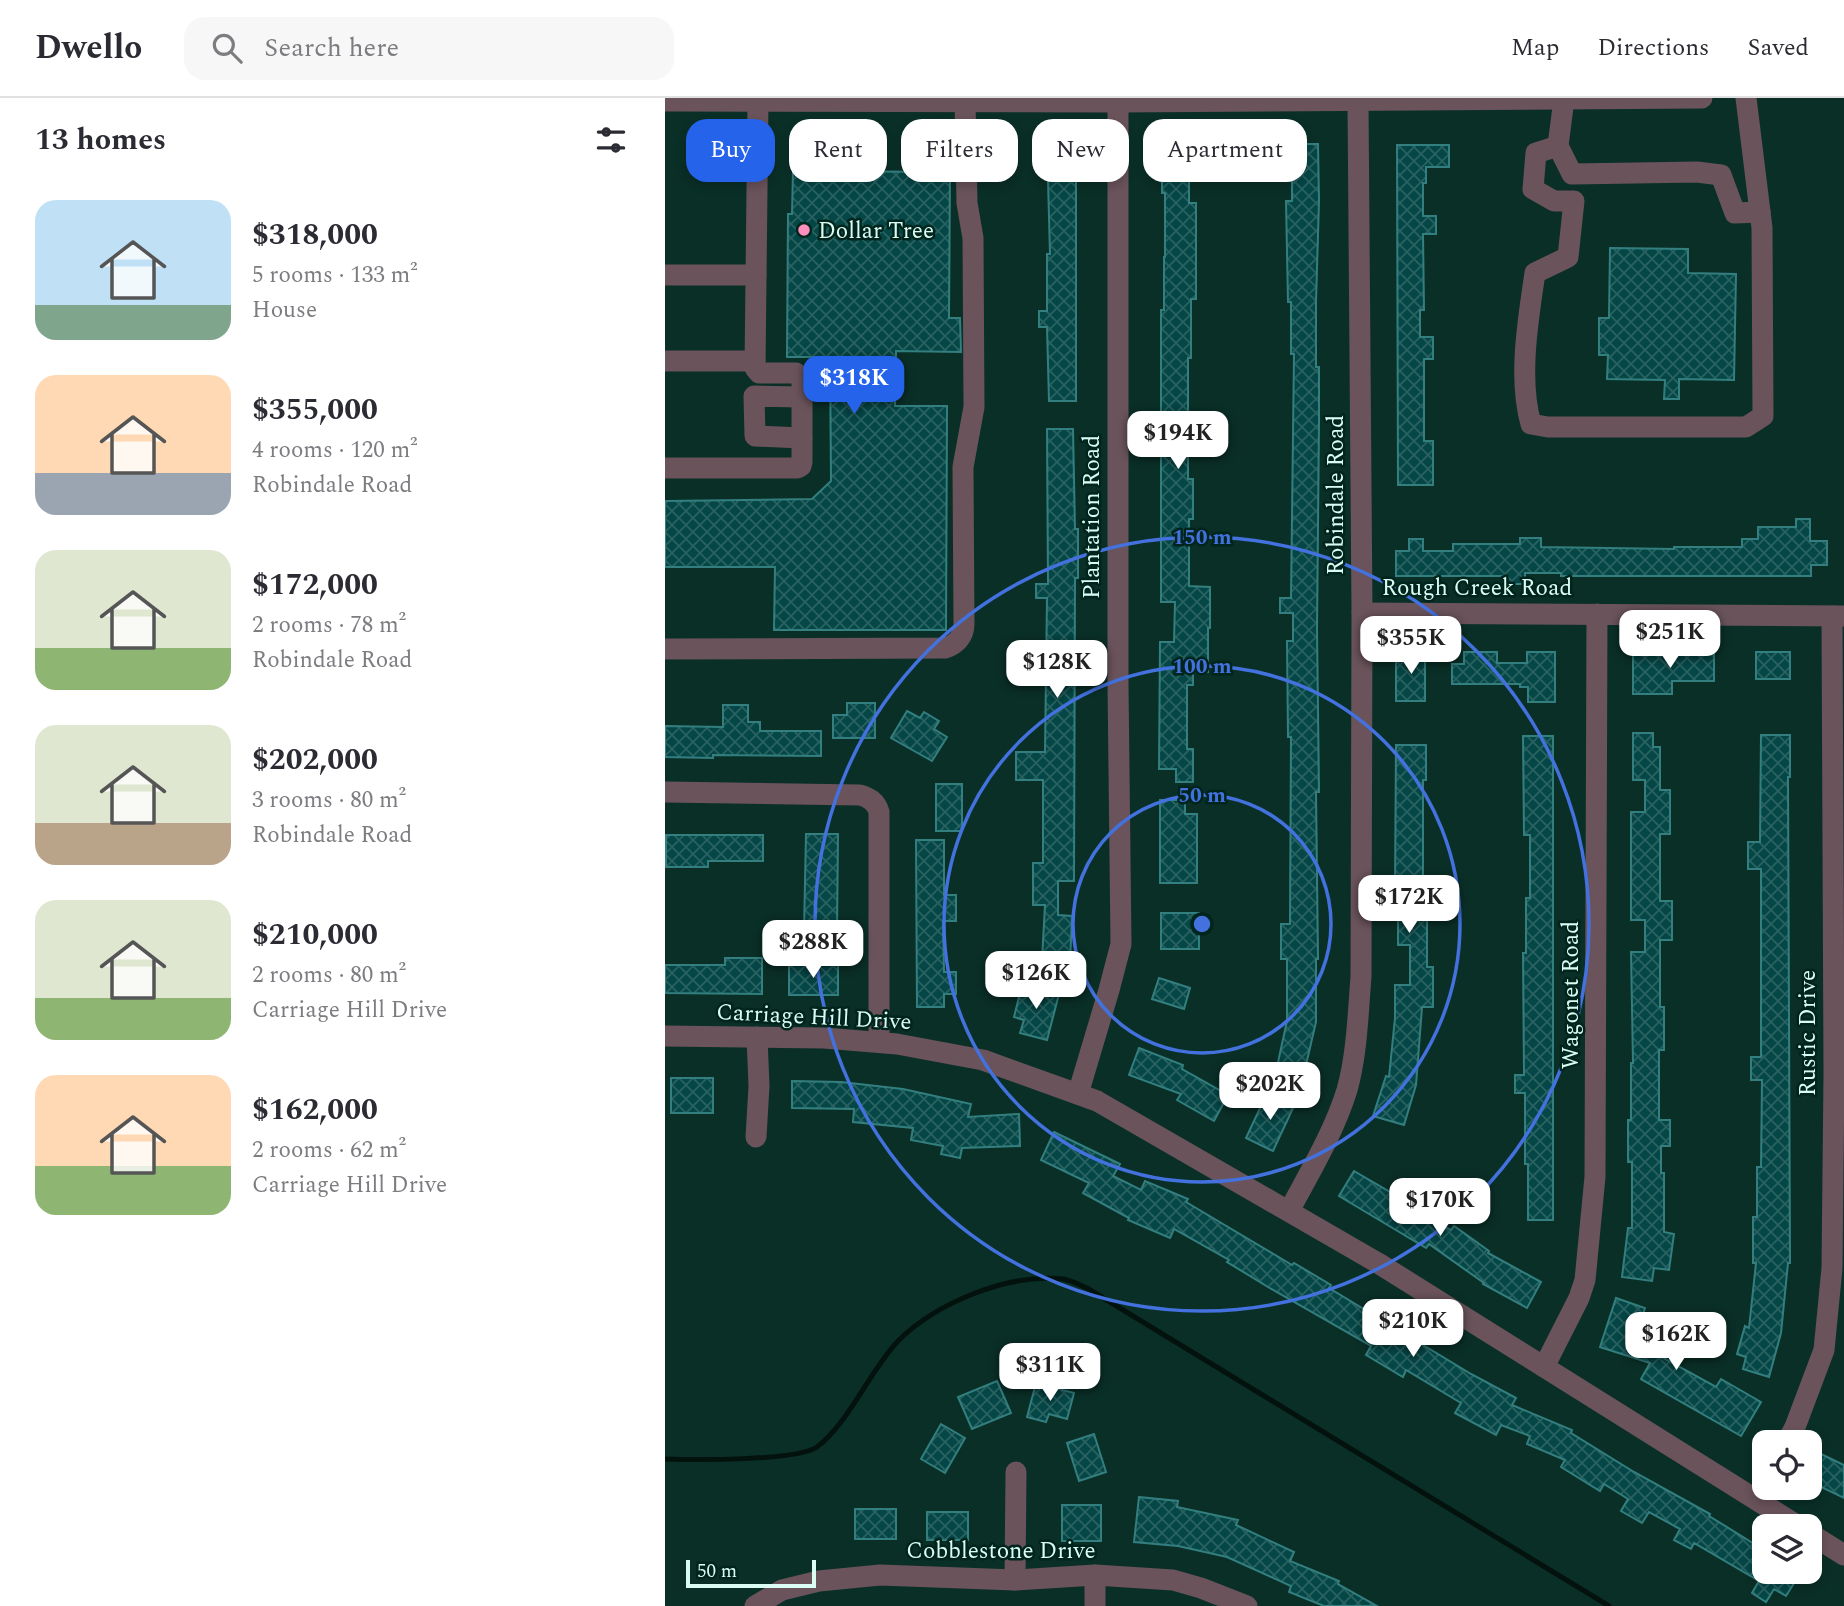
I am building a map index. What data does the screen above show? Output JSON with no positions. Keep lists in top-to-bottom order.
{
  "streets": {
    "street": [
      "Robindale Road",
      "Plantation Road",
      "Rough Creek Road",
      "Wagonet Road",
      "Carriage Hill Drive",
      "Rustic Drive",
      "Cobblestone Drive"
    ]
  },
  "crossings": [
    ["Robindale Road", "Rough Creek Road"],
    ["Robindale Road", "Carriage Hill Drive"],
    ["Plantation Road", "Carriage Hill Drive"],
    ["Rough Creek Road", "Wagonet Road"],
    ["Rough Creek Road", "Rustic Drive"],
    ["Wagonet Road", "Carriage Hill Drive"]
  ],
  "places": ["Dollar Tree"],
  "scale_bar": "50 m",
  "page": {
    "header": "Dwello",
    "search": "Search here",
    "nav": ["Map", "Directions", "Saved"],
    "heading": "13 homes",
    "chip": [
      "Buy",
      "Rent",
      "Filters",
      "New",
      "Apartment"
    ],
    "list": [
      {
        "name": "$318,000",
        "note": "5 rooms · 133 m² · House"
      },
      {
        "name": "$355,000",
        "note": "4 rooms · 120 m² · Robindale Road"
      },
      {
        "name": "$172,000",
        "note": "2 rooms · 78 m² · Robindale Road"
      },
      {
        "name": "$202,000",
        "note": "3 rooms · 80 m² · Robindale Road"
      },
      {
        "name": "$210,000",
        "note": "2 rooms · 80 m² · Carriage Hill Drive"
      },
      {
        "name": "$162,000",
        "note": "2 rooms · 62 m² · Carriage Hill Drive"
      }
    ],
    "price": [
      "$318K",
      "$194K",
      "$251K",
      "$355K",
      "$128K",
      "$172K",
      "$288K",
      "$126K",
      "$202K",
      "$170K",
      "$210K",
      "$162K",
      "$311K"
    ],
    "scale": "50 m"
  },
  "rings": ["150 m", "100 m", "50 m"]
}
